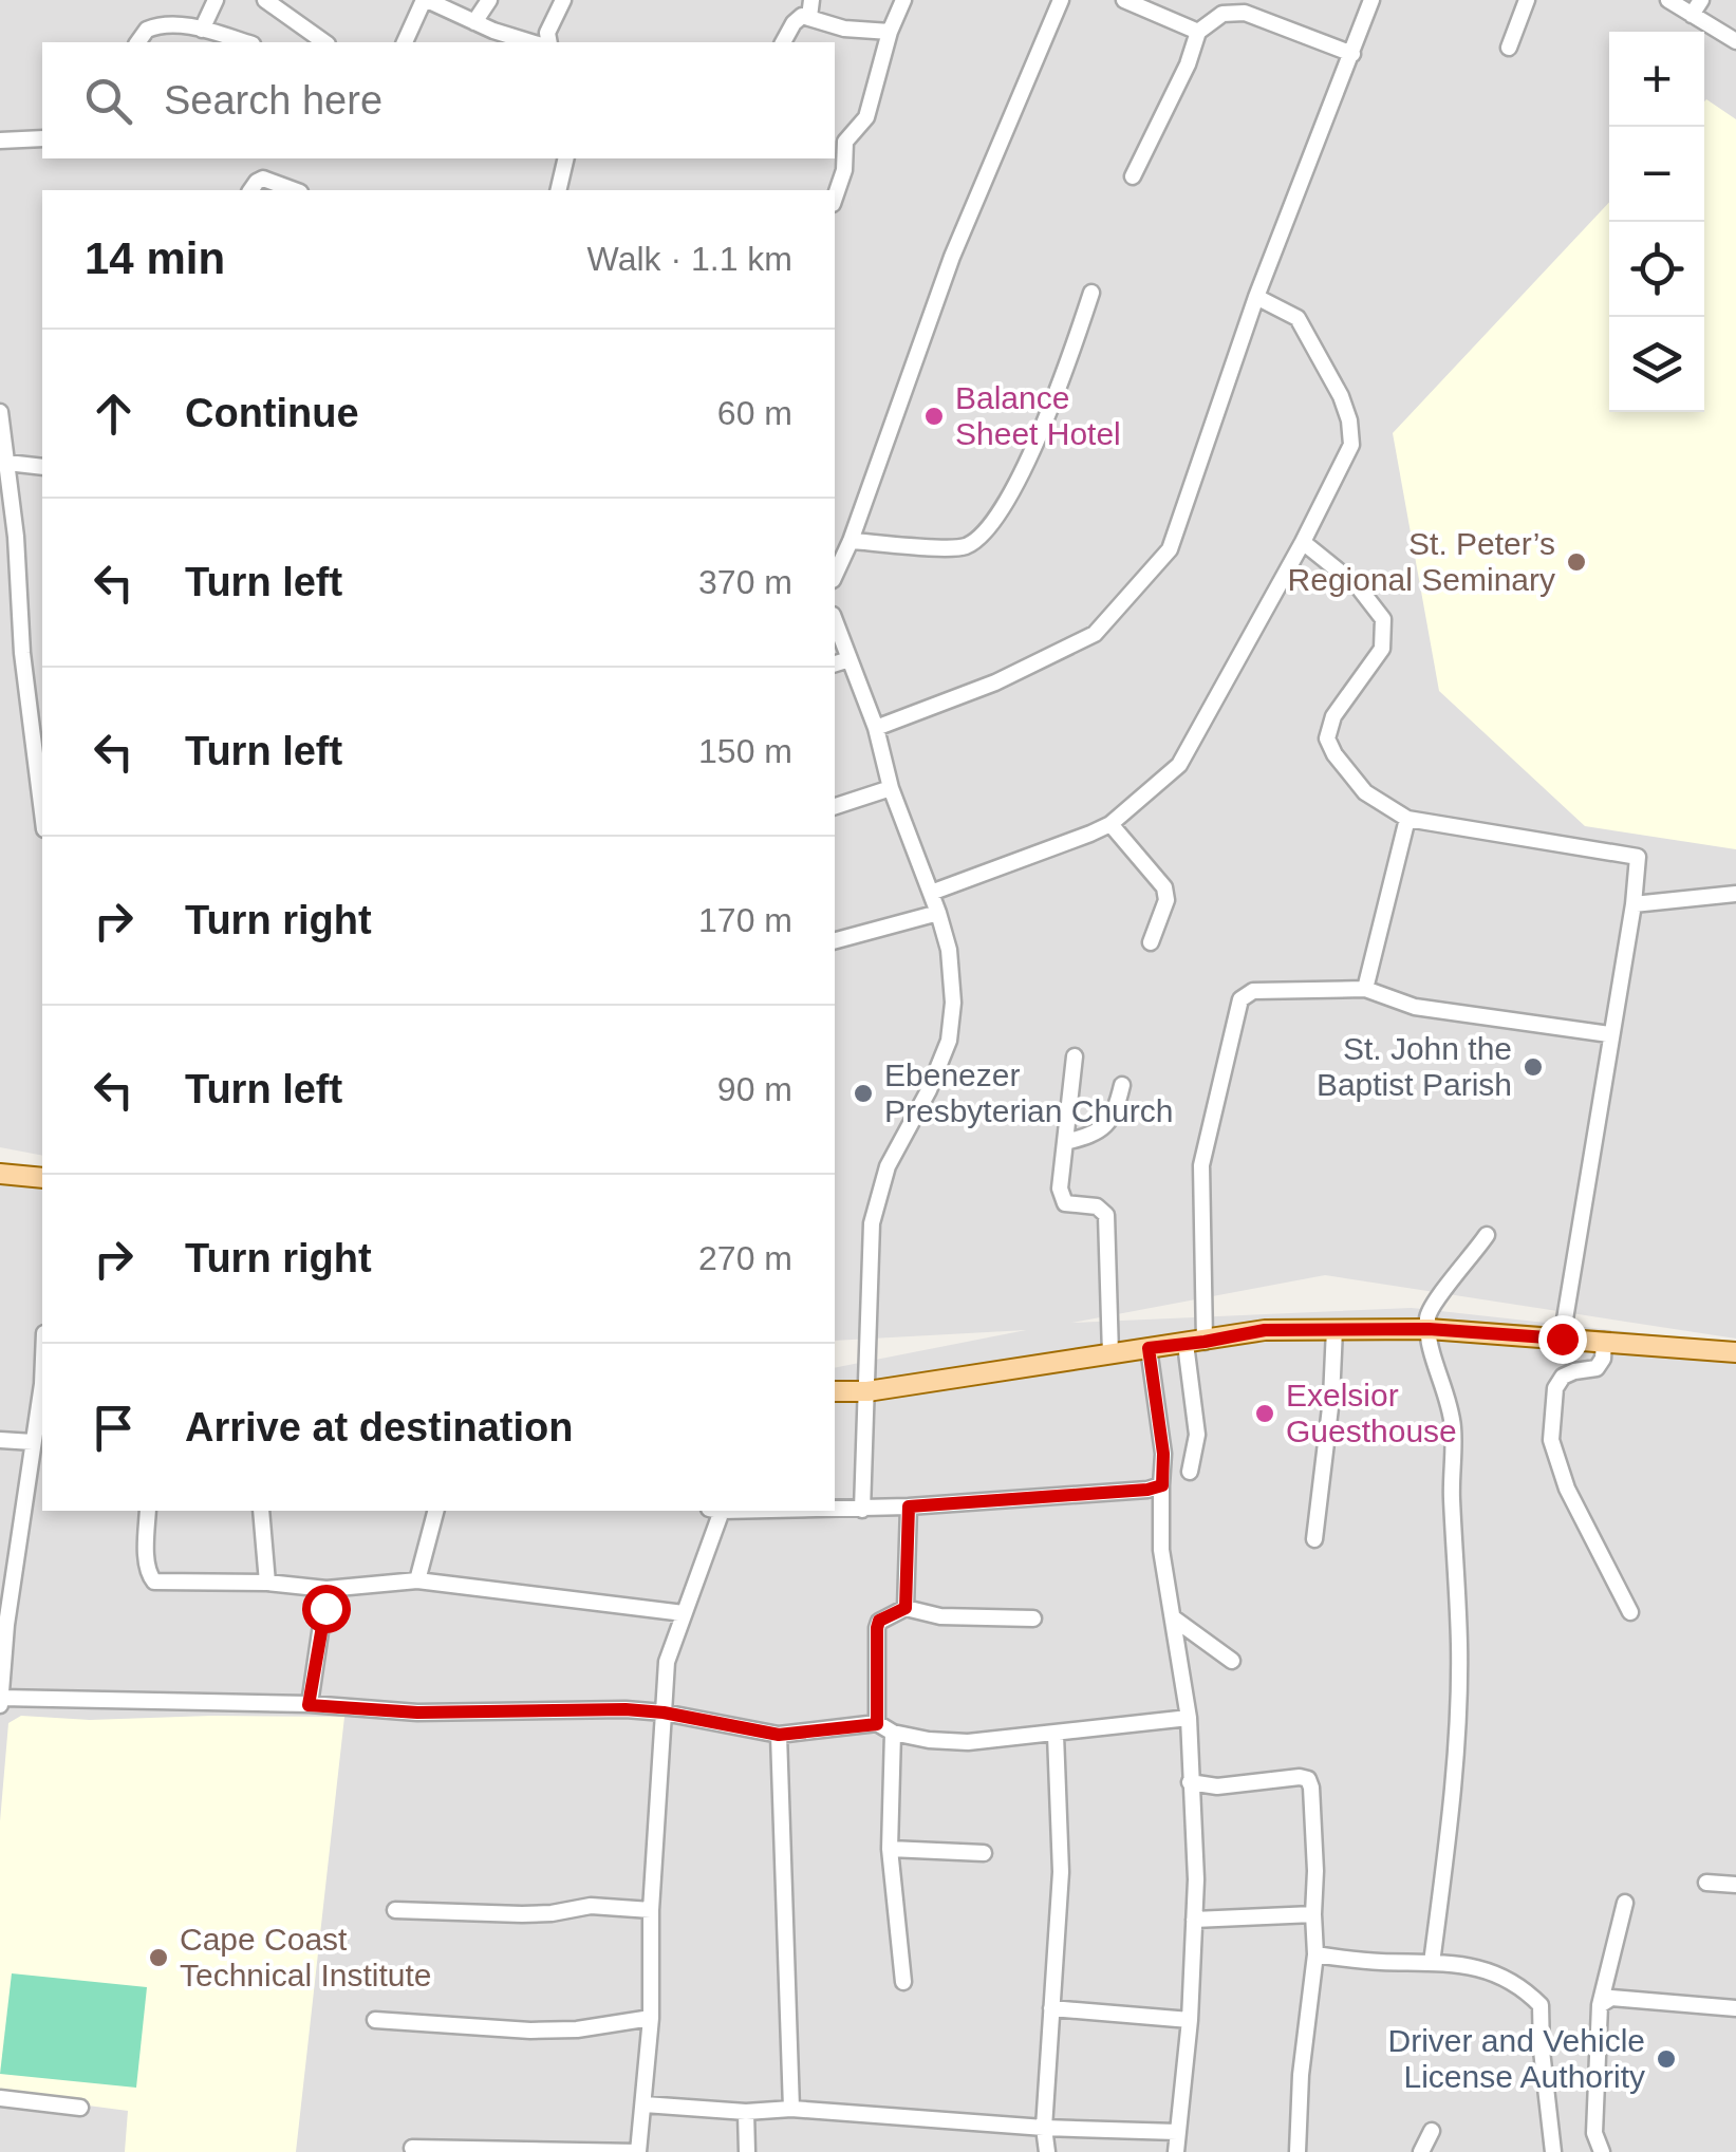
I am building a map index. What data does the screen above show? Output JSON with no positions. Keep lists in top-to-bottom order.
{
  "places": [
    "Balance Sheet Hotel",
    "St. Peter’s Regional Seminary",
    "St. John the Baptist Parish",
    "Ebenezer Presbyterian Church",
    "Exelsior Guesthouse",
    "Cape Coast Technical Institute",
    "Driver and Vehicle License Authority"
  ],
  "page": {
    "map_buttons": ["+", "−"],
    "search": "Search here",
    "heading": ["14 min", "Walk · 1.1 km"],
    "list": [
      ["Continue", "60 m"],
      ["Turn left", "370 m"],
      ["Turn left", "150 m"],
      ["Turn right", "170 m"],
      ["Turn left", "90 m"],
      ["Turn right", "270 m"],
      "Arrive at destination"
    ]
  }
}
